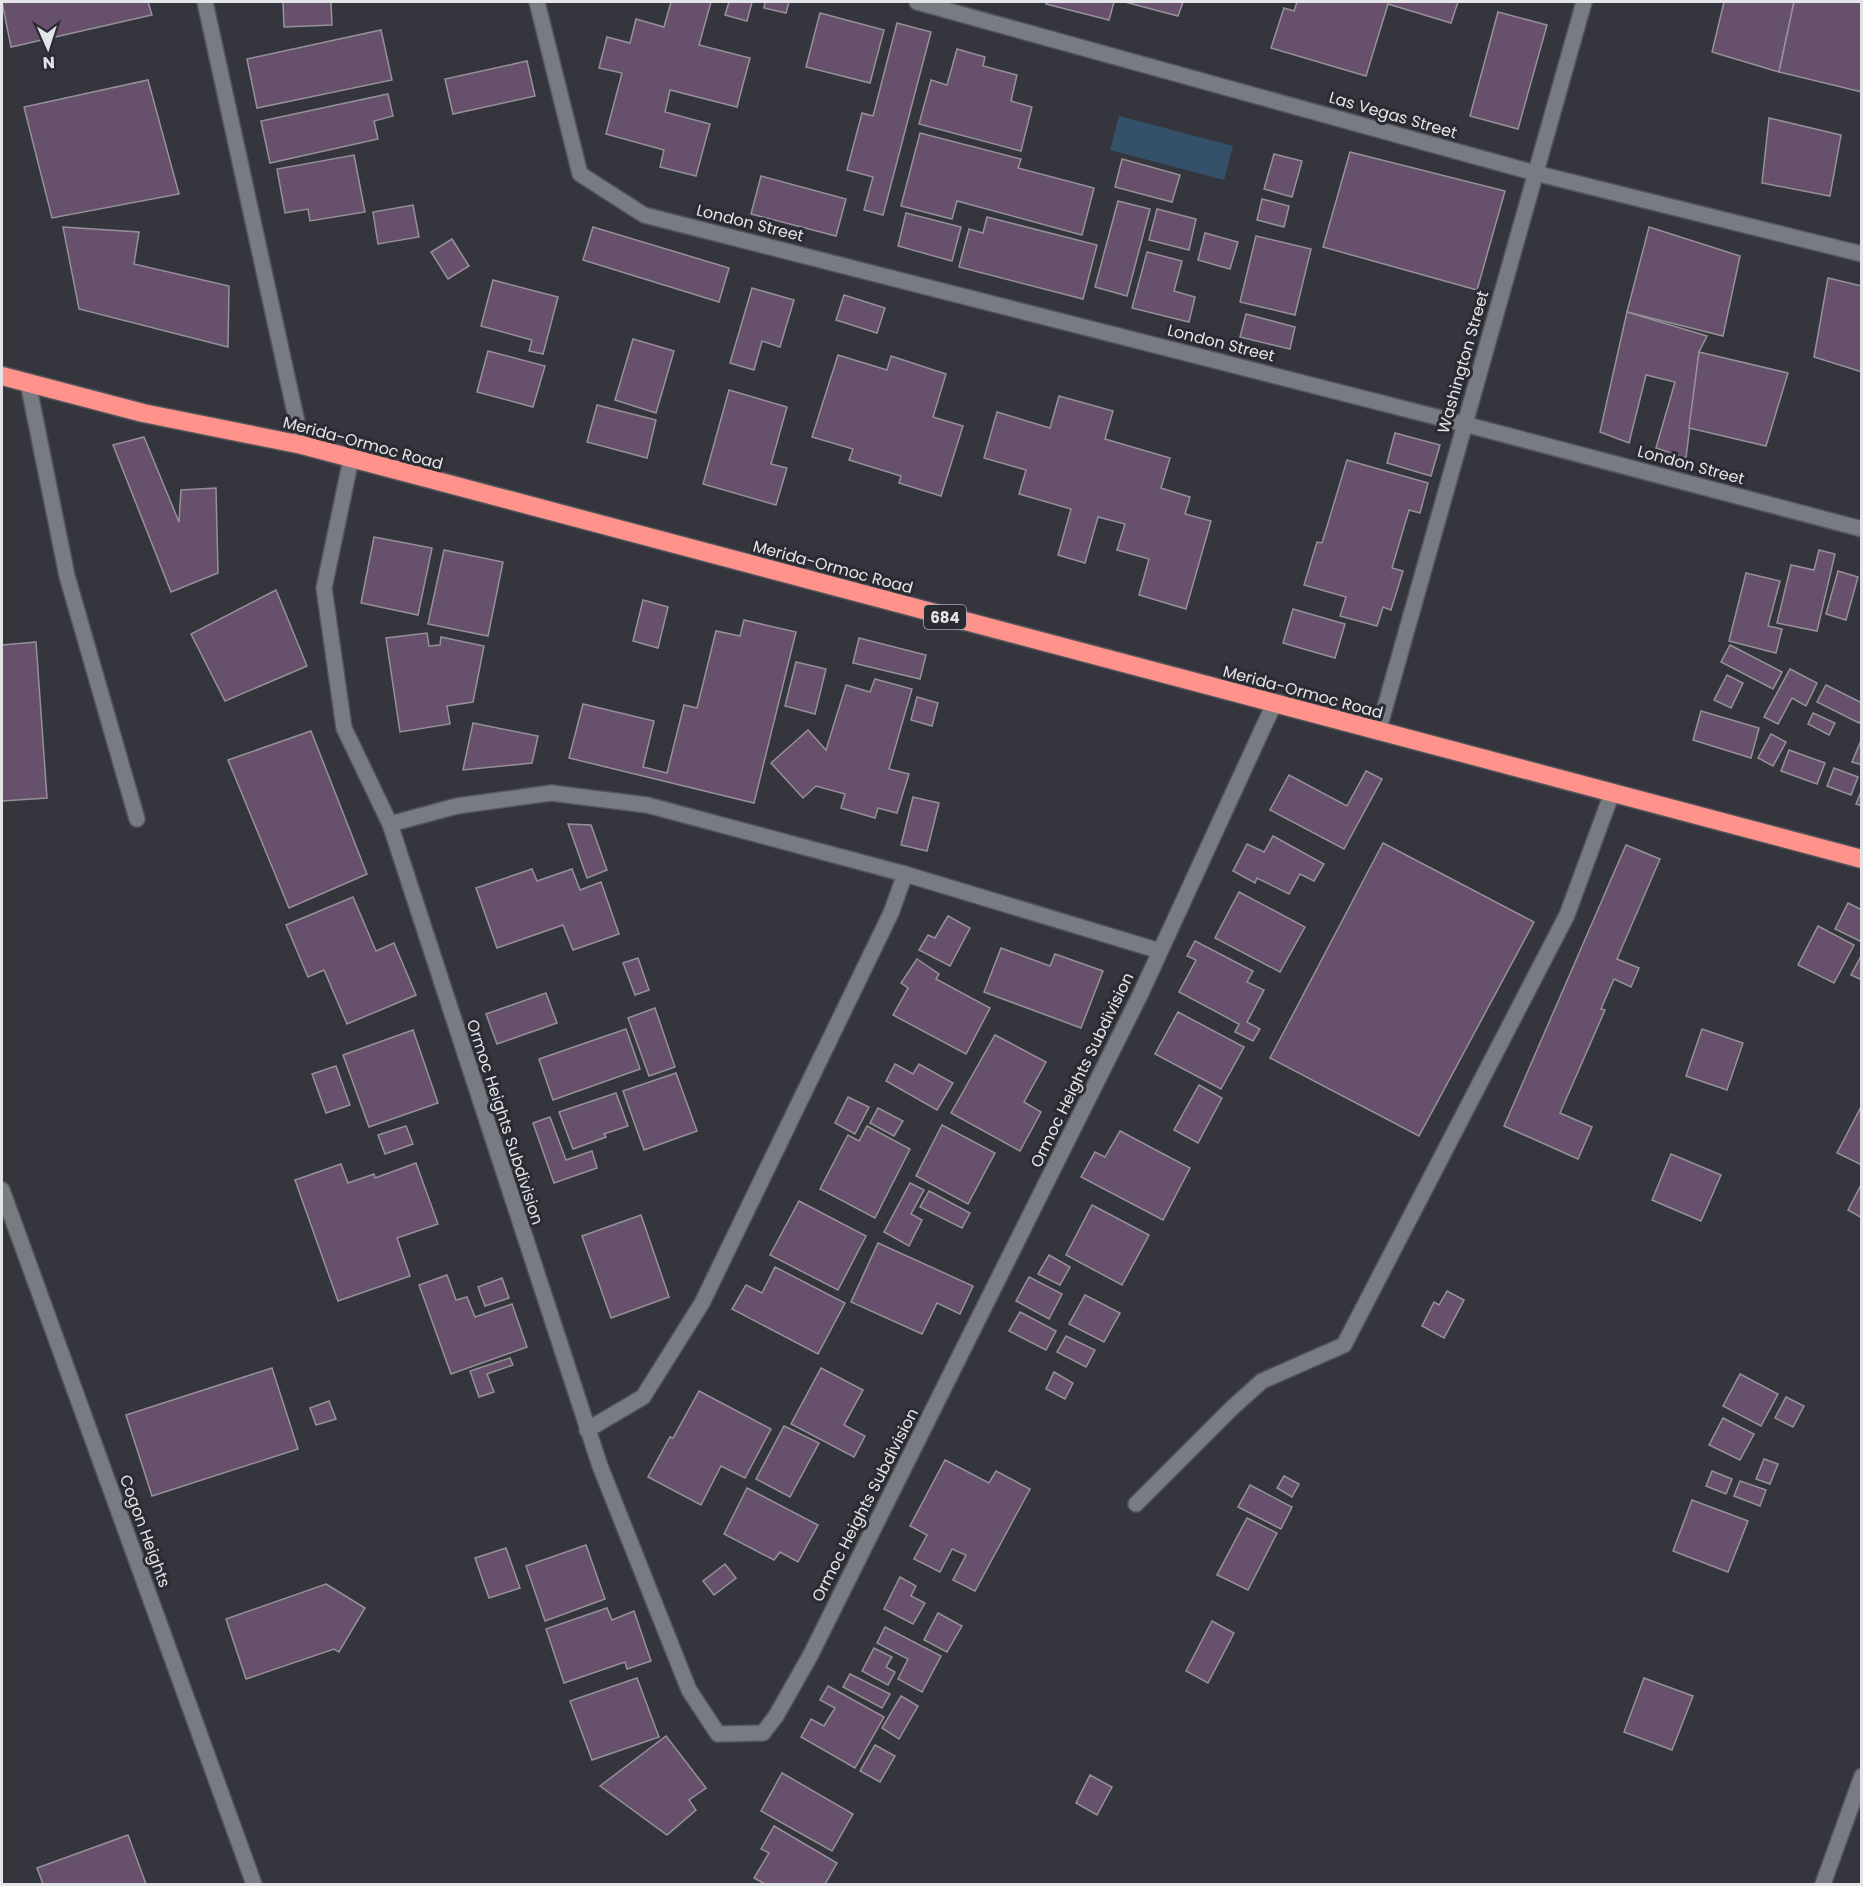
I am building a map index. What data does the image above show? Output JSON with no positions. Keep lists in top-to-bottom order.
{
  "streets": {
    "highway": ["Merida-Ormoc Road", "684"],
    "street": [
      "Las Vegas Street",
      "London Street",
      "Washington Street",
      "Ormoc Heights Subdivision",
      "Cogon Heights"
    ]
  },
  "crossings": [
    ["Las Vegas Street", "Washington Street"],
    ["London Street", "Washington Street"],
    ["Washington Street", "Merida-Ormoc Road"],
    ["Merida-Ormoc Road", "Ormoc Heights Subdivision"]
  ],
  "north": "bottom"
}
